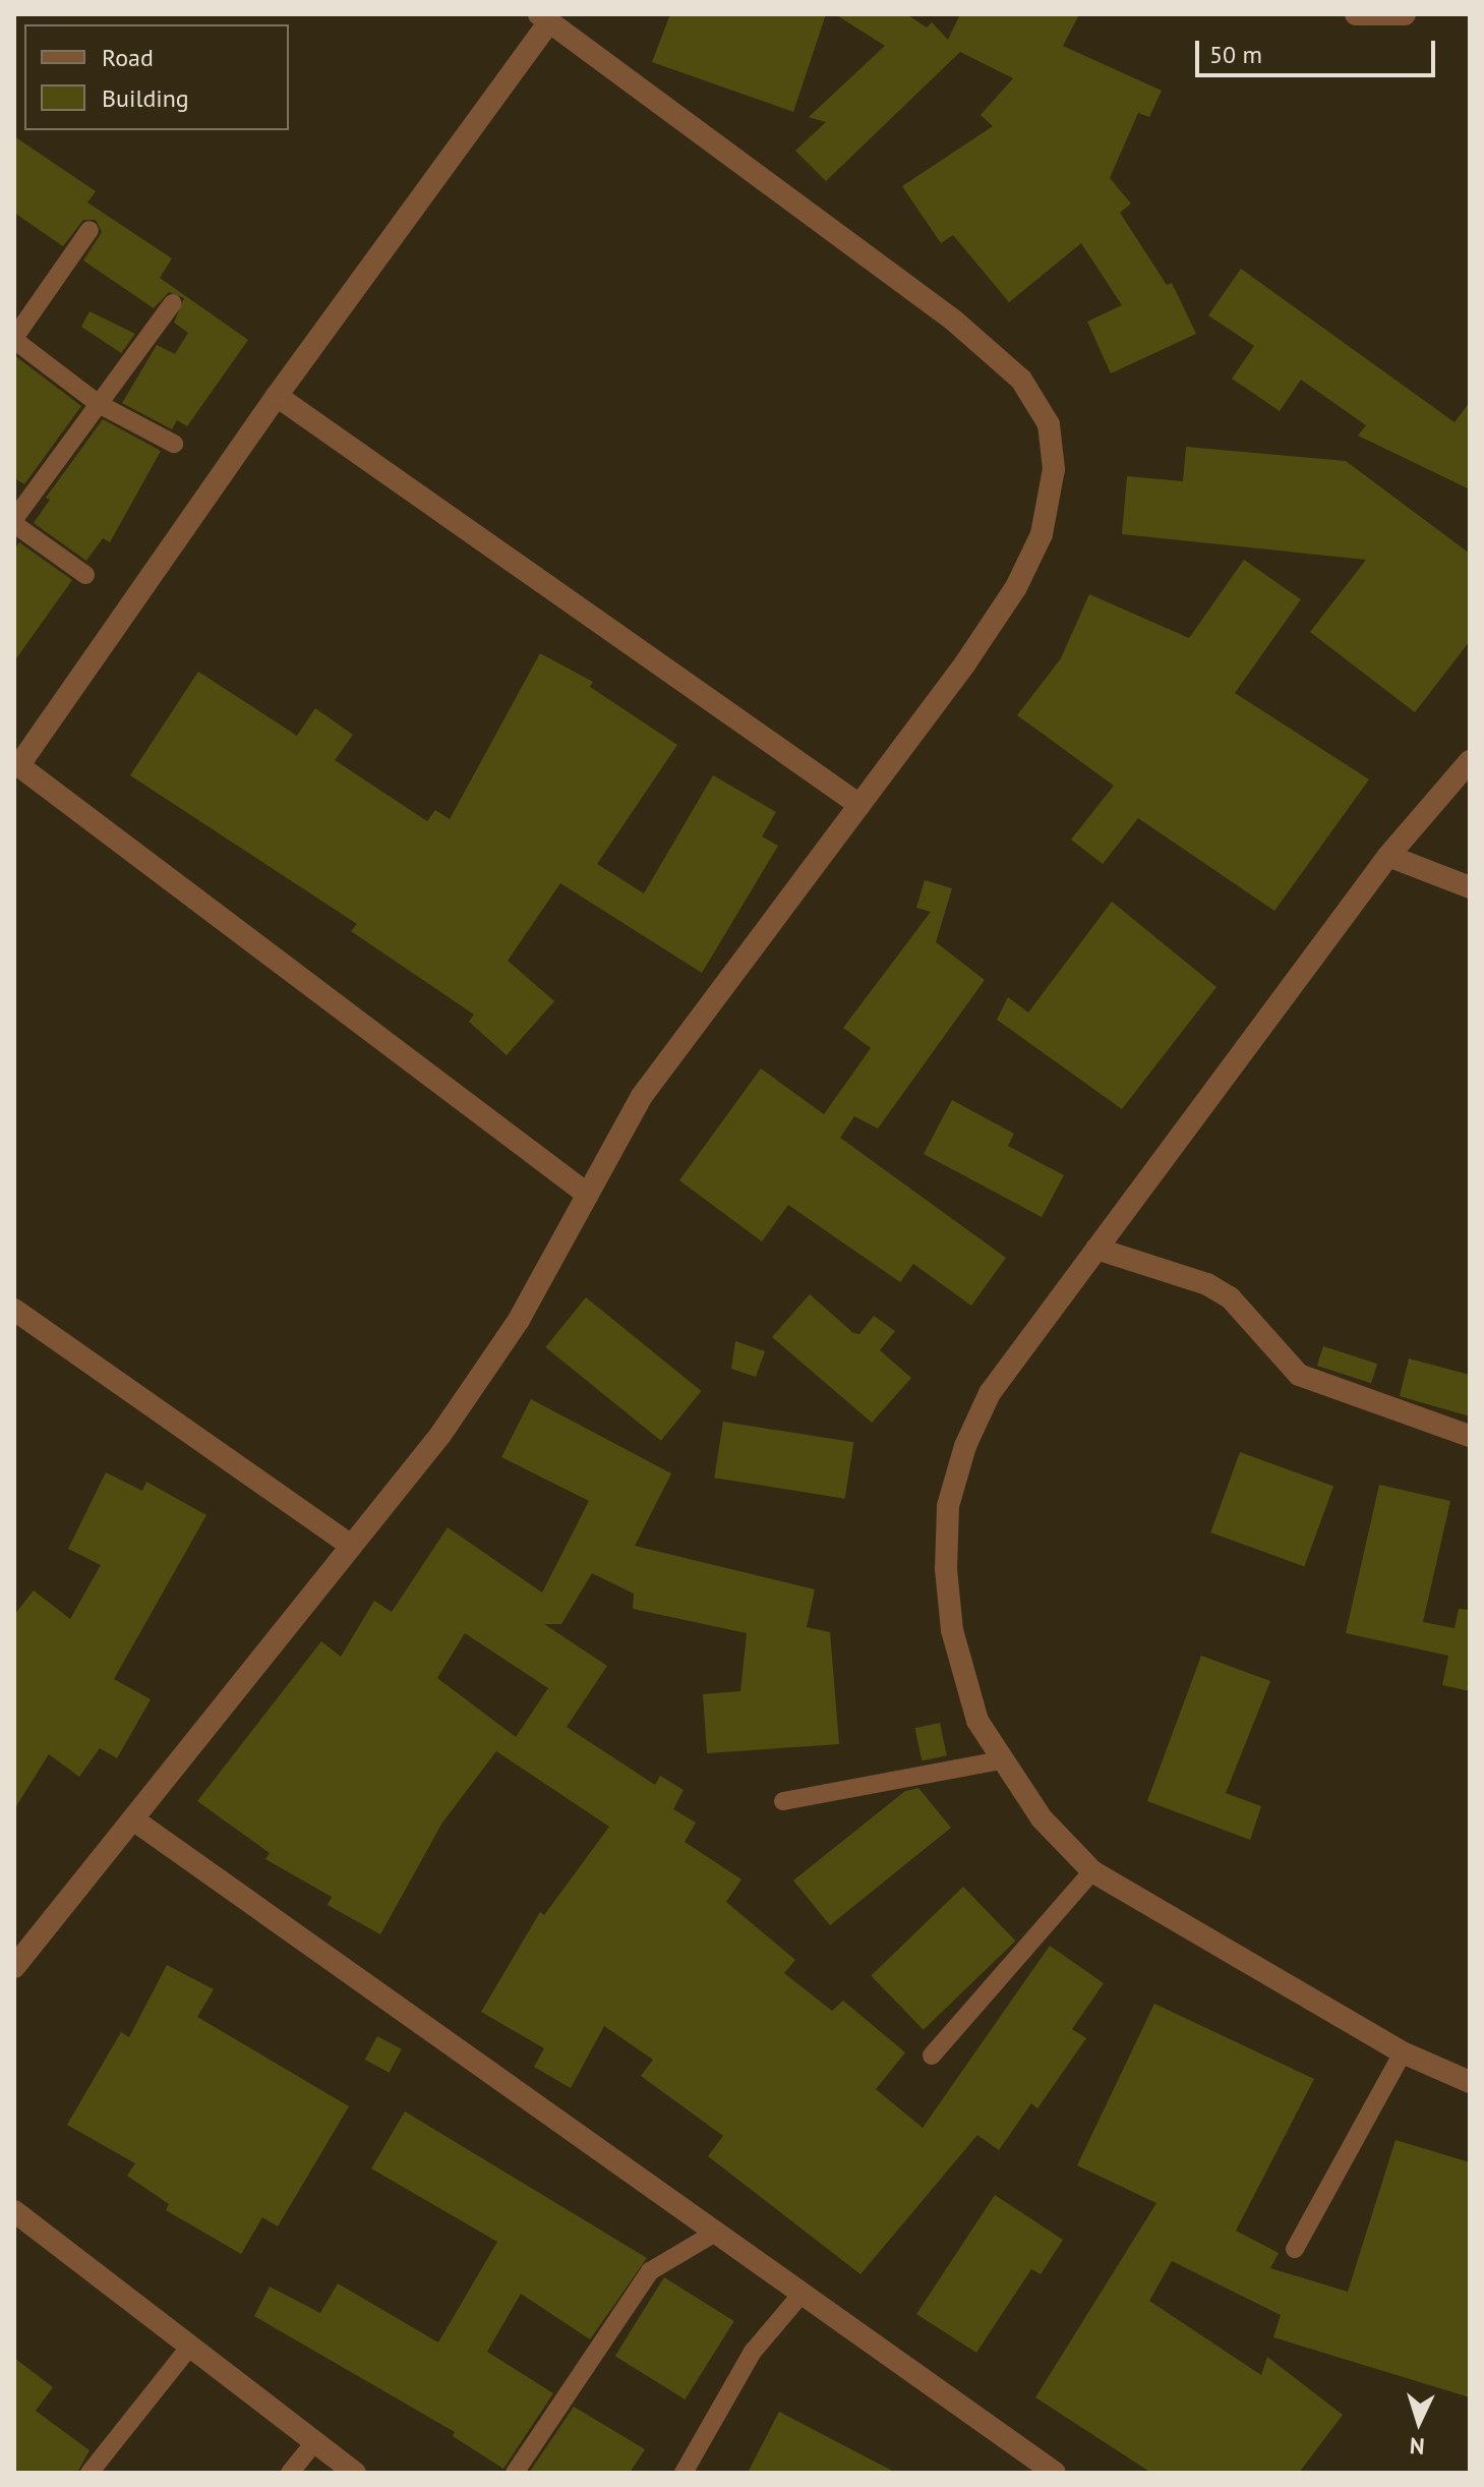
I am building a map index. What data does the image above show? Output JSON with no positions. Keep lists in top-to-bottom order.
{
  "legend": ["Road", "Building"],
  "scale_bar": "50 m",
  "north": "bottom"
}
